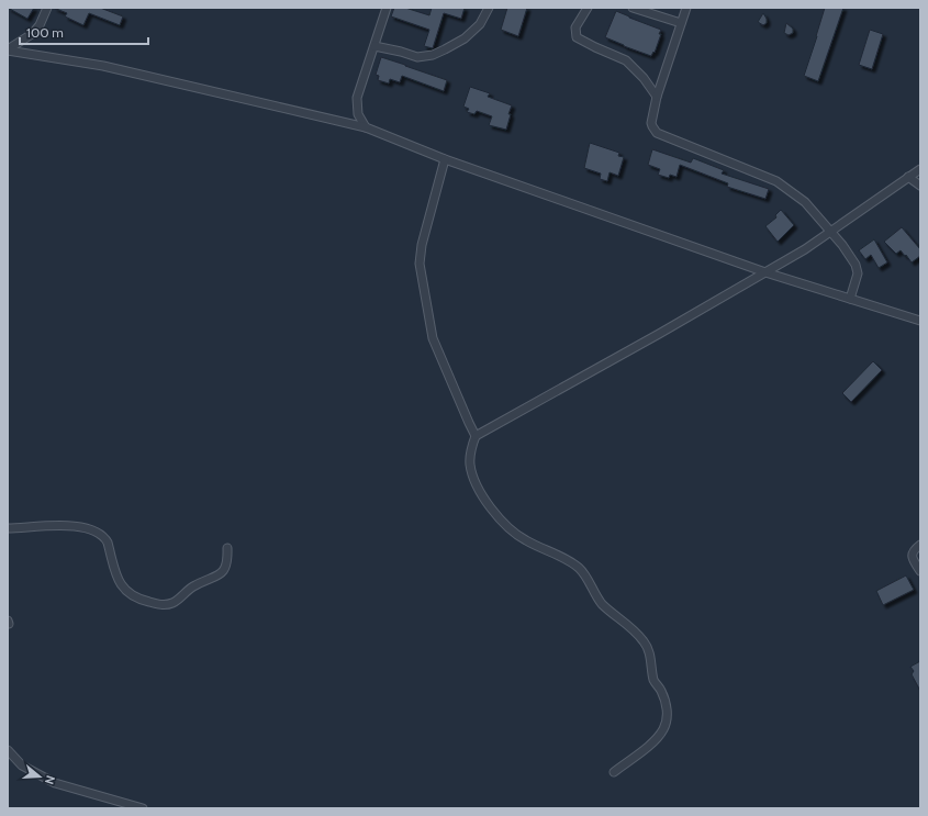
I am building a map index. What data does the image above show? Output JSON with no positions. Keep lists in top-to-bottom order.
{
  "scale_bar": "100 m",
  "north": "right"
}
